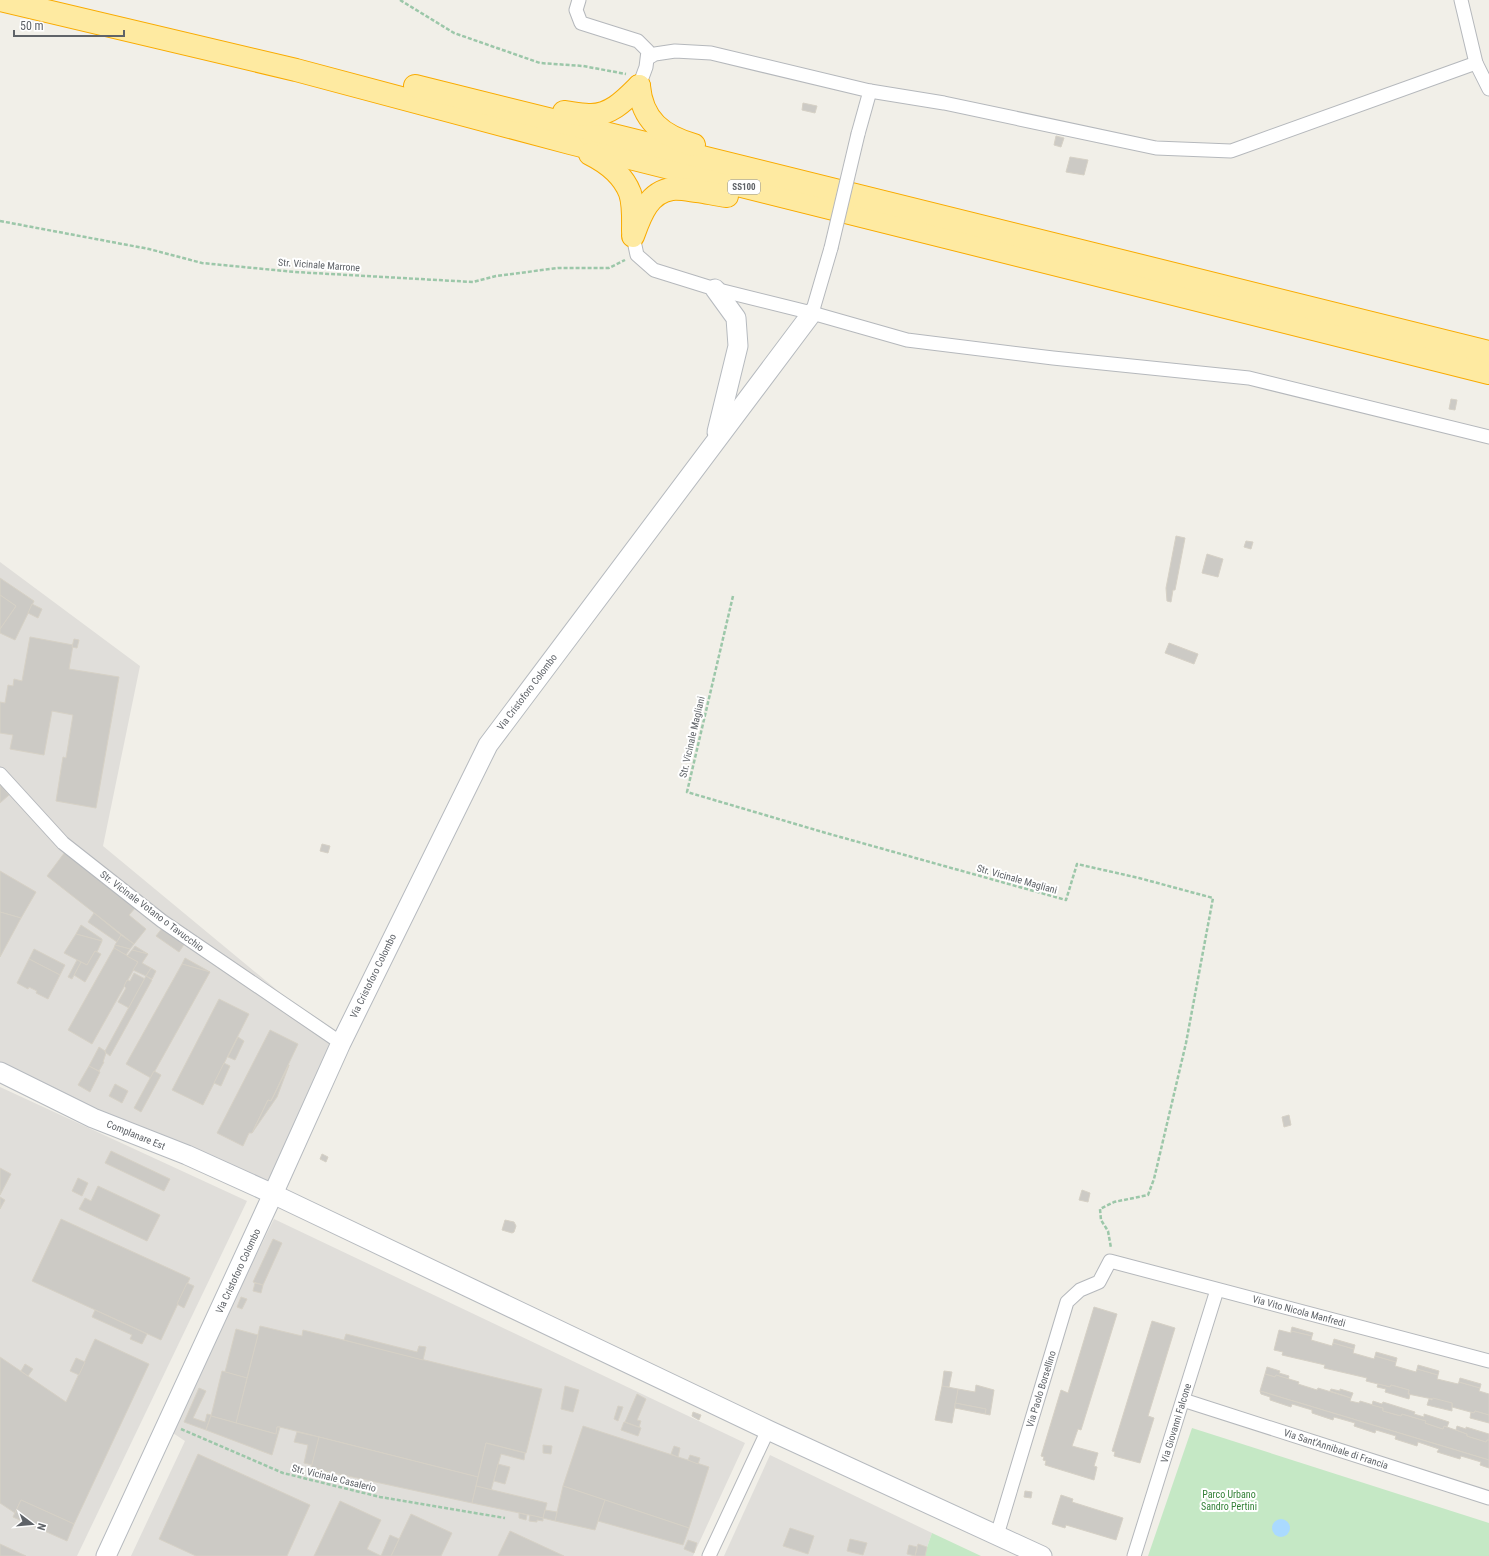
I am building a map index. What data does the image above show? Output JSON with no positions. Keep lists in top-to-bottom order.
{
  "streets": {
    "highway": ["SS100"],
    "main road": ["Via Cristoforo Colombo", "Complanare Est"],
    "street": [
      "Str. Vicinale Votano o Tavucchio",
      "Via Vito Nicola Manfredi",
      "Via Paolo Borsellino",
      "Via Giovanni Falcone",
      "Via Sant'Annibale di Francia"
    ],
    "path": ["Str. Vicinale Marrone", "Str. Vicinale Magliani", "Str. Vicinale Casalerio"]
  },
  "crossings": [
    ["SS100", "Str. Vicinale Marrone"],
    ["Via Cristoforo Colombo", "Str. Vicinale Votano o Tavucchio"],
    ["Via Cristoforo Colombo", "Complanare Est"],
    ["Via Cristoforo Colombo", "Str. Vicinale Casalerio"],
    ["Str. Vicinale Magliani", "Via Vito Nicola Manfredi"],
    ["Str. Vicinale Magliani", "Via Paolo Borsellino"],
    ["Complanare Est", "Via Paolo Borsellino"],
    ["Via Vito Nicola Manfredi", "Via Paolo Borsellino"],
    ["Via Vito Nicola Manfredi", "Via Giovanni Falcone"],
    ["Via Giovanni Falcone", "Via Sant'Annibale di Francia"]
  ],
  "parks": ["Parco Urbano Sandro Pertini"],
  "scale_bar": "50 m",
  "north": "right"
}
